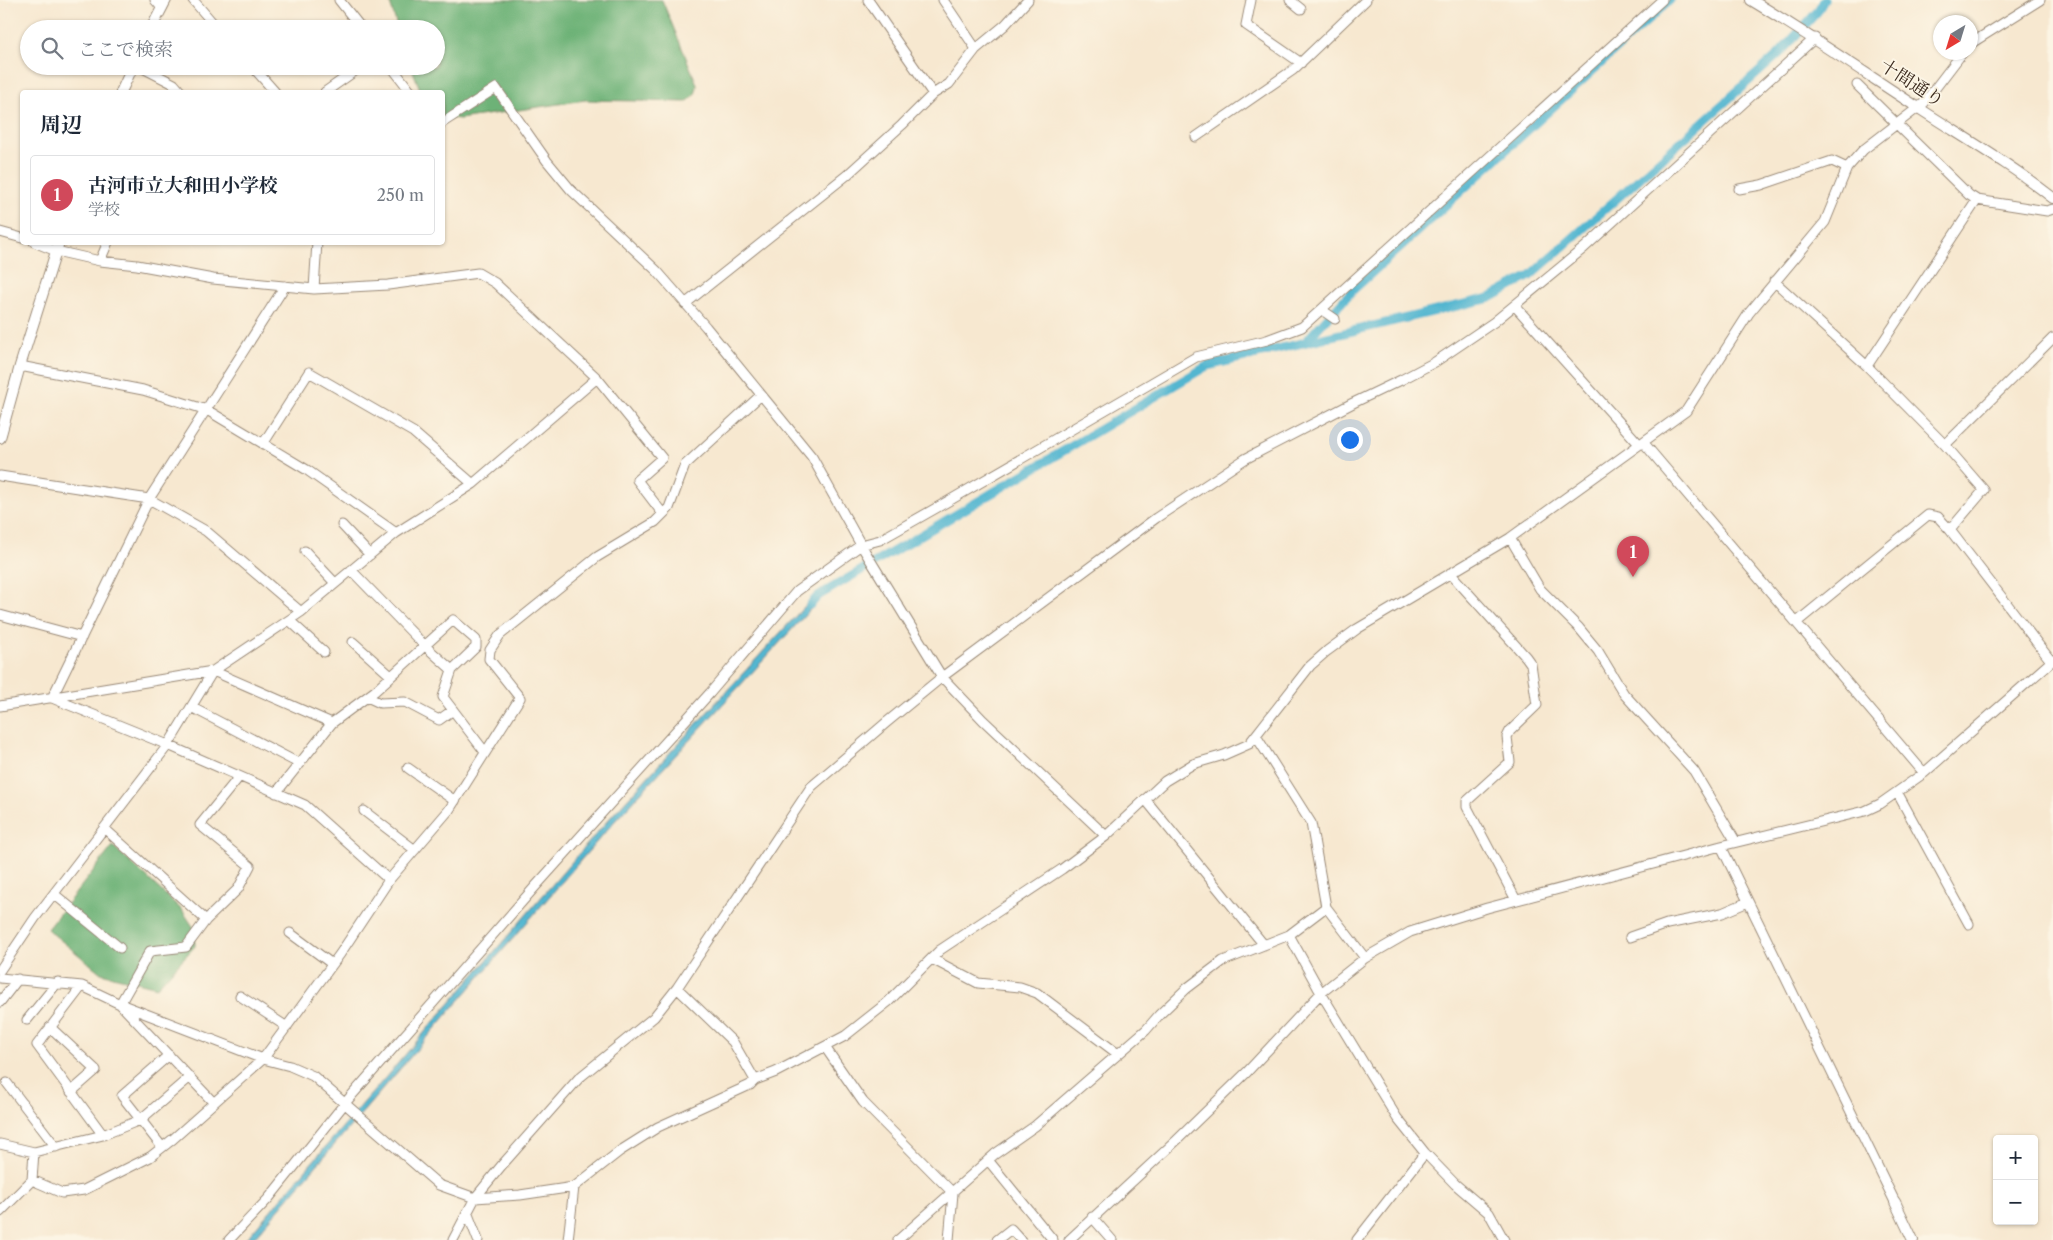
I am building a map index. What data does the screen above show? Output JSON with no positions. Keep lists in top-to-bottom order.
{
  "streets": {
    "street": ["十間通り"]
  },
  "north": "bottom left",
  "page": {
    "search": "ここで検索",
    "heading": "周辺",
    "list": [
      {
        "mark": "1",
        "name": "古河市立大和田小学校",
        "note": "学校",
        "value": "250 m"
      }
    ],
    "pins": "1",
    "map_buttons": ["+", "−"]
  }
}
